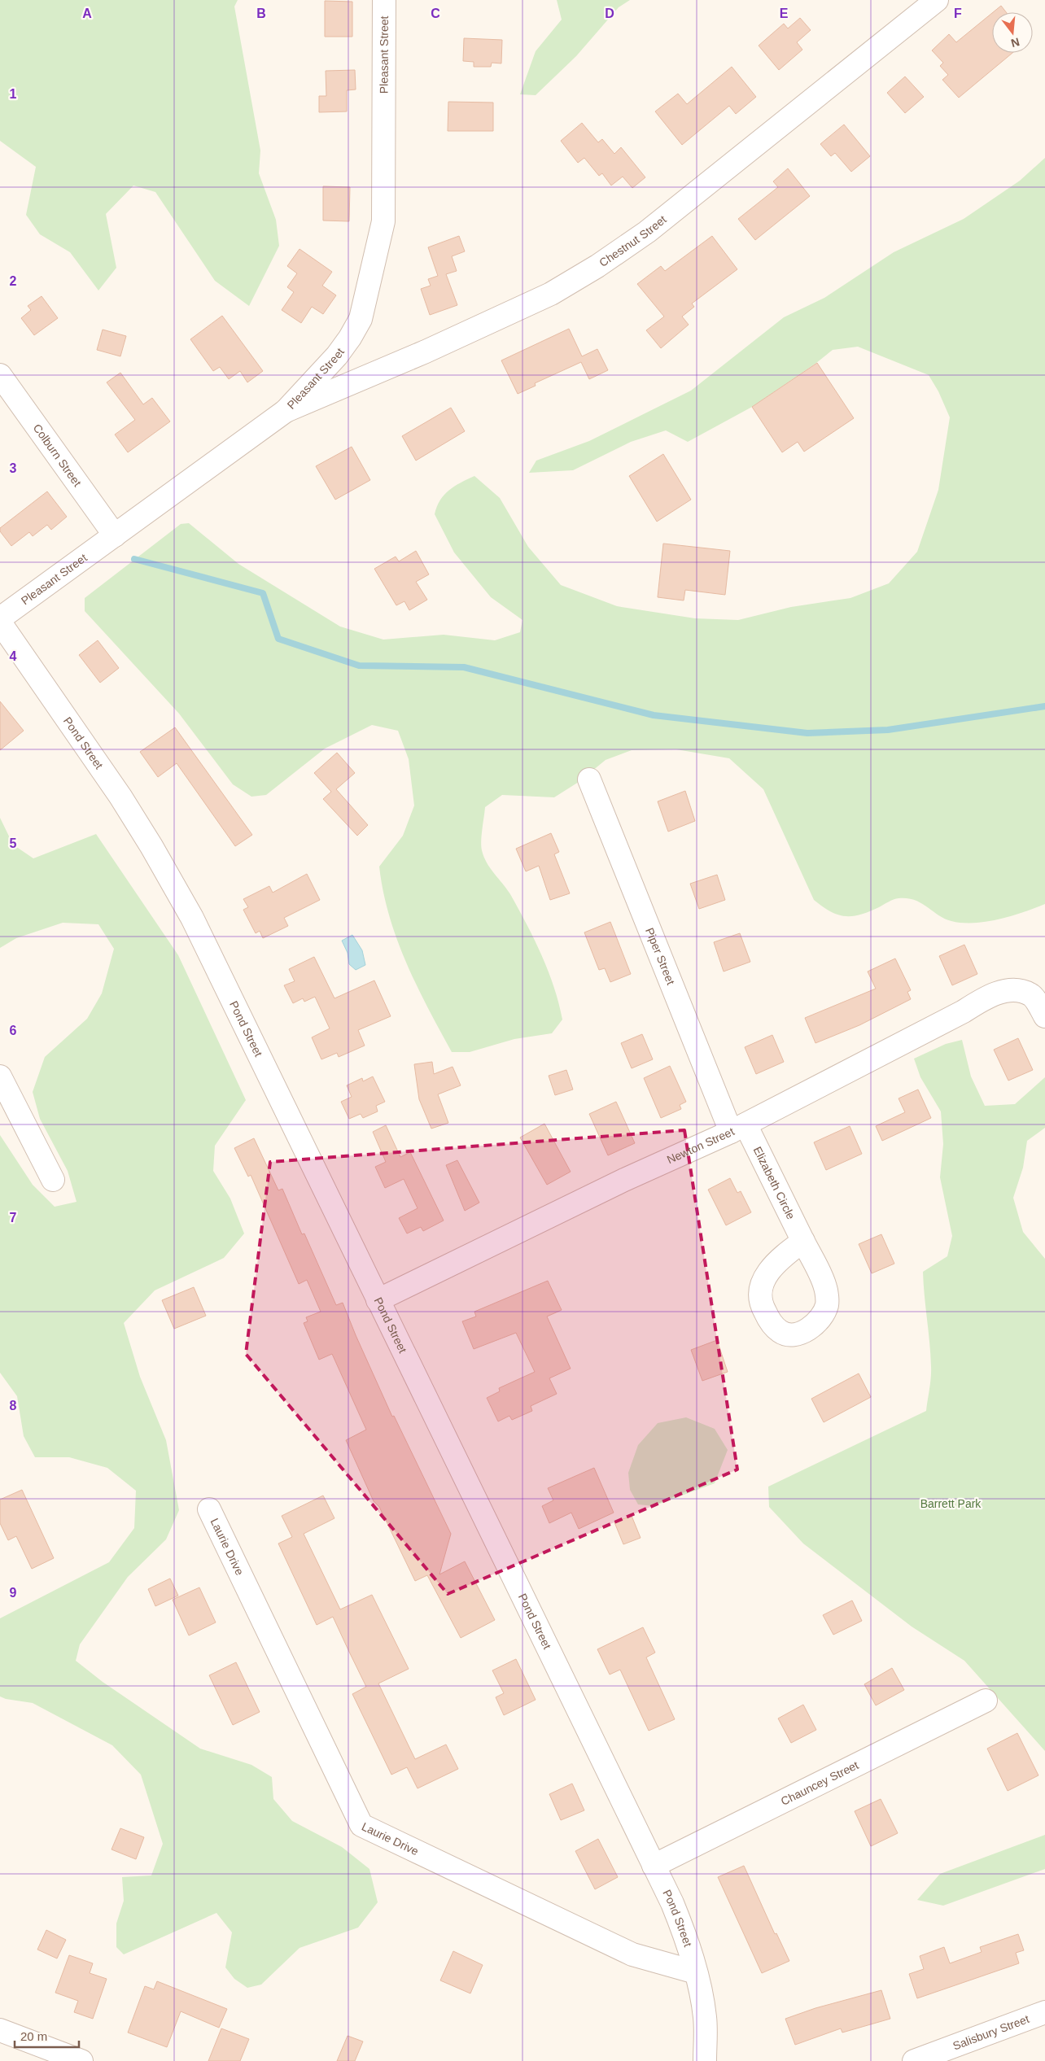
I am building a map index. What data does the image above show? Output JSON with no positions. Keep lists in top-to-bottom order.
{
  "streets": {
    "street": [
      "Pleasant Street",
      "Chestnut Street",
      "Colburn Street",
      "Pond Street",
      "Piper Street",
      "Newton Street",
      "Elizabeth Circle",
      "Laurie Drive",
      "Chauncey Street",
      "Salisbury Street"
    ]
  },
  "crossings": [
    ["Pleasant Street", "Chestnut Street"],
    ["Pleasant Street", "Colburn Street"],
    ["Pond Street", "Newton Street"],
    ["Pond Street", "Laurie Drive"],
    ["Pond Street", "Chauncey Street"],
    ["Piper Street", "Newton Street"],
    ["Piper Street", "Elizabeth Circle"],
    ["Newton Street", "Elizabeth Circle"]
  ],
  "parks": ["Barrett Park"],
  "scale_bar": "20 m",
  "north": "bottom",
  "grid": {
    "columns": [
      "A",
      "B",
      "C",
      "D",
      "E",
      "F"
    ],
    "rows": [
      "1",
      "2",
      "3",
      "4",
      "5",
      "6",
      "7",
      "8",
      "9"
    ]
  }
}
